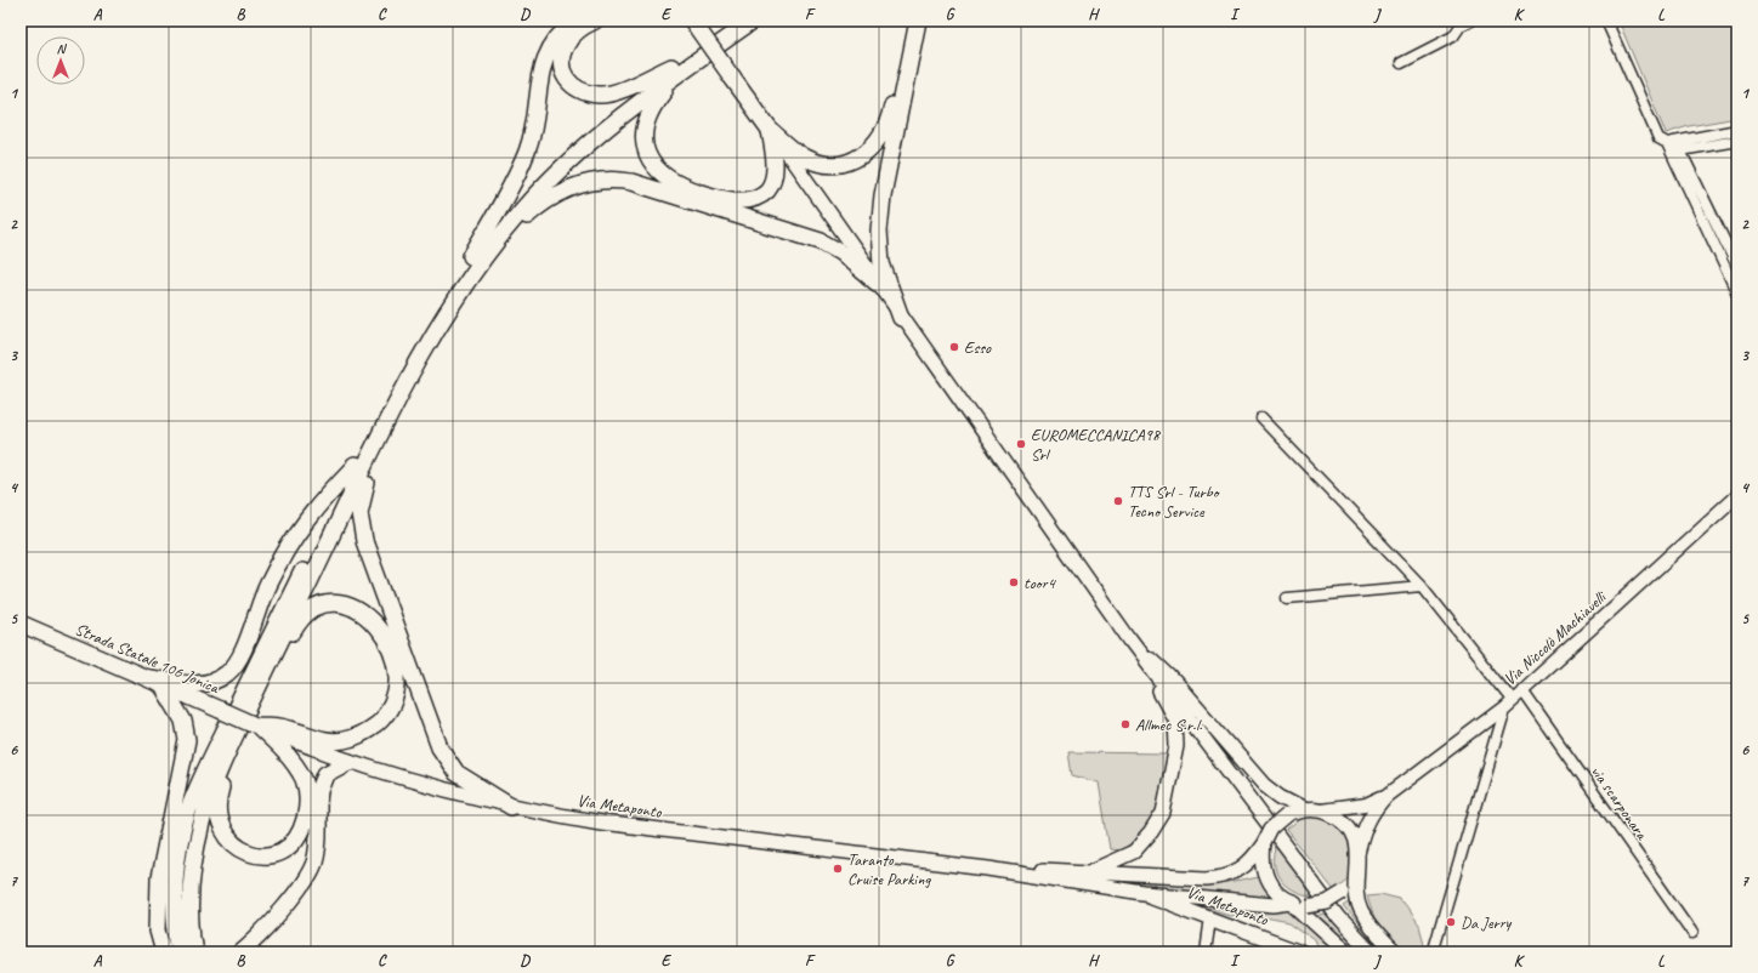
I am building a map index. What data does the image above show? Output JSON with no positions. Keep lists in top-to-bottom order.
{
  "streets": {
    "main road": ["Strada Statale 106 Jonica", "Via Metaponto"],
    "street": ["Via Niccolò Machiavelli", "via scarponara"]
  },
  "crossings": [
    ["Via Niccolò Machiavelli", "via scarponara"],
    ["Strada Statale 106 Jonica", "Via Metaponto"]
  ],
  "places": [
    "Esso",
    "EUROMECCANICA98 Srl",
    "TTS Srl - Turbo Tecno Service",
    "toor4",
    "Allmec S.r.l.",
    "Taranto Cruise Parking",
    "Da Jerry"
  ],
  "north": "top",
  "grid": {
    "columns": [
      "A",
      "B",
      "C",
      "D",
      "E",
      "F",
      "G",
      "H",
      "I",
      "J",
      "K",
      "L"
    ],
    "rows": [
      "1",
      "2",
      "3",
      "4",
      "5",
      "6",
      "7"
    ]
  }
}
